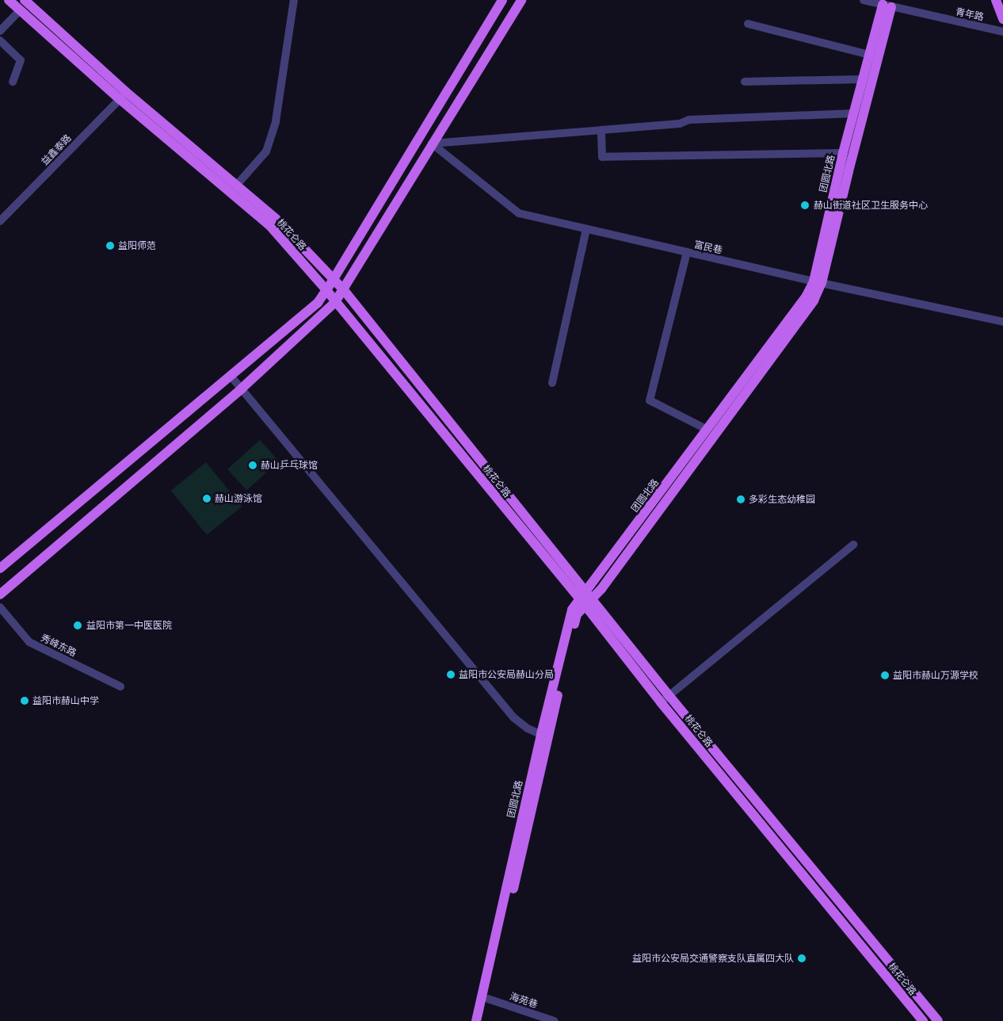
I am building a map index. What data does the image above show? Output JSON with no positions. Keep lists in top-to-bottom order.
{
  "streets": {
    "main road": ["团圆北路", "桃花仑路"],
    "street": [
      "青年路",
      "益鑫泰路",
      "富民巷",
      "秀峰东路",
      "海苑巷"
    ]
  },
  "crossings": [
    ["青年路", "团圆北路"],
    ["益鑫泰路", "桃花仑路"],
    ["团圆北路", "桃花仑路"],
    ["团圆北路", "富民巷"],
    ["团圆北路", "海苑巷"]
  ],
  "places": [
    "赫山街道社区卫生服务中心",
    "益阳师范",
    "赫山乒乓球馆",
    "赫山游泳馆",
    "多彩生态幼稚园",
    "益阳市第一中医医院",
    "益阳市公安局赫山分局",
    "益阳市赫山万源学校",
    "益阳市赫山中学",
    "益阳市公安局交通警察支队直属四大队"
  ]
}
